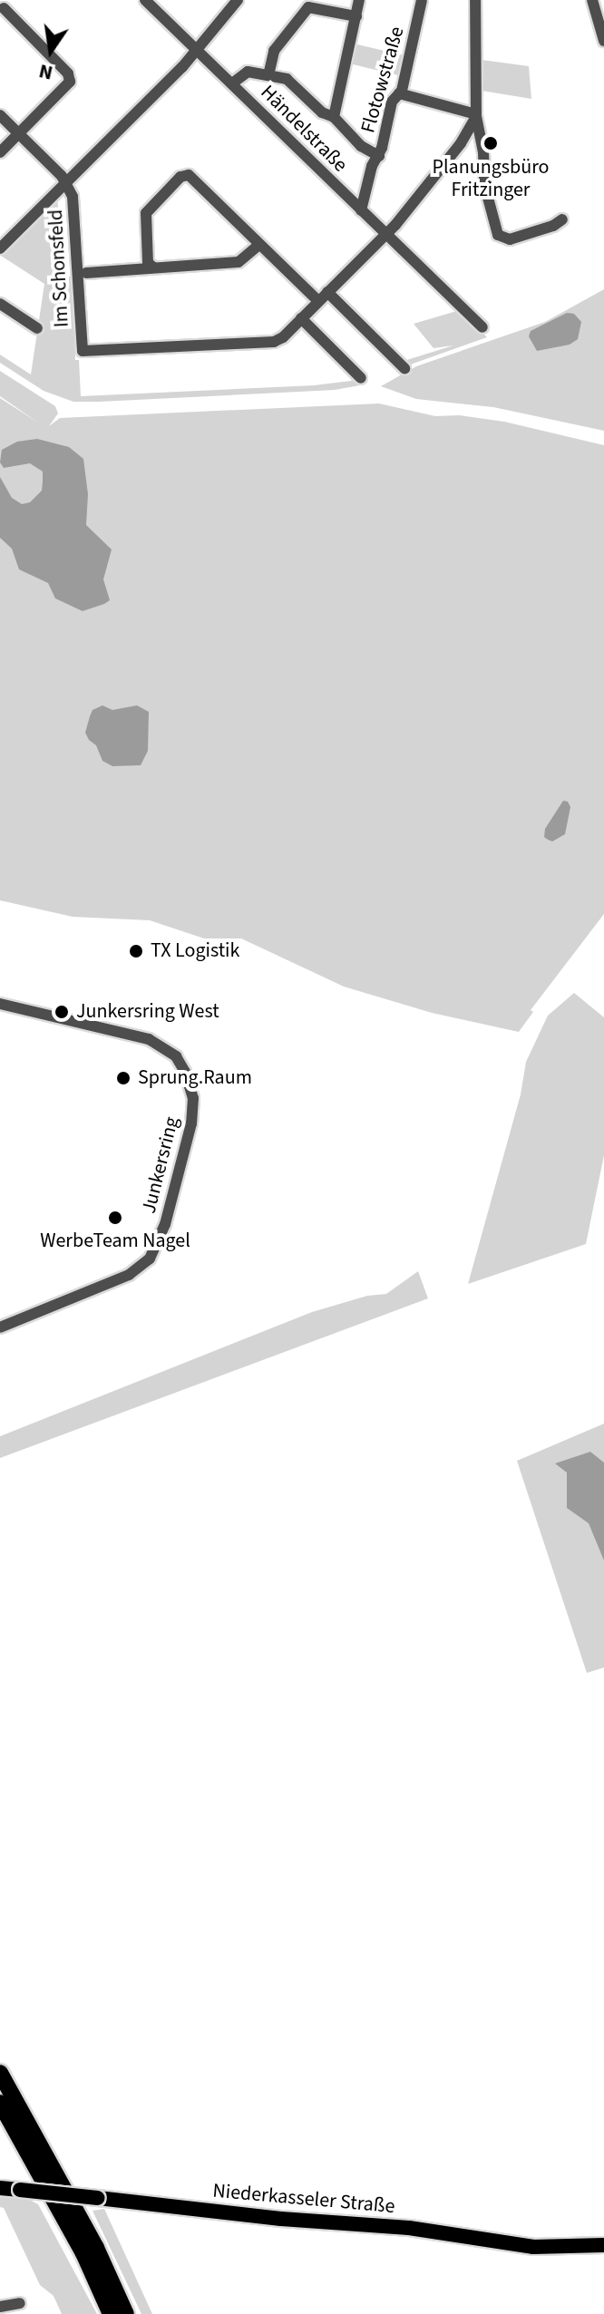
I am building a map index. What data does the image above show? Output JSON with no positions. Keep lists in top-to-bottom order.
{
  "streets": {
    "main road": ["Niederkasseler Straße"],
    "street": [
      "Flotowstraße",
      "Händelstraße",
      "Im Schonsfeld",
      "Junkersring"
    ]
  },
  "crossings": [
    ["Flotowstraße", "Händelstraße"],
    ["Händelstraße", "Im Schonsfeld"]
  ],
  "places": [
    "Planungsbüro Fritzinger",
    "TX Logistik",
    "Junkersring West",
    "Sprung.Raum",
    "WerbeTeam Nagel"
  ],
  "north": "bottom"
}
